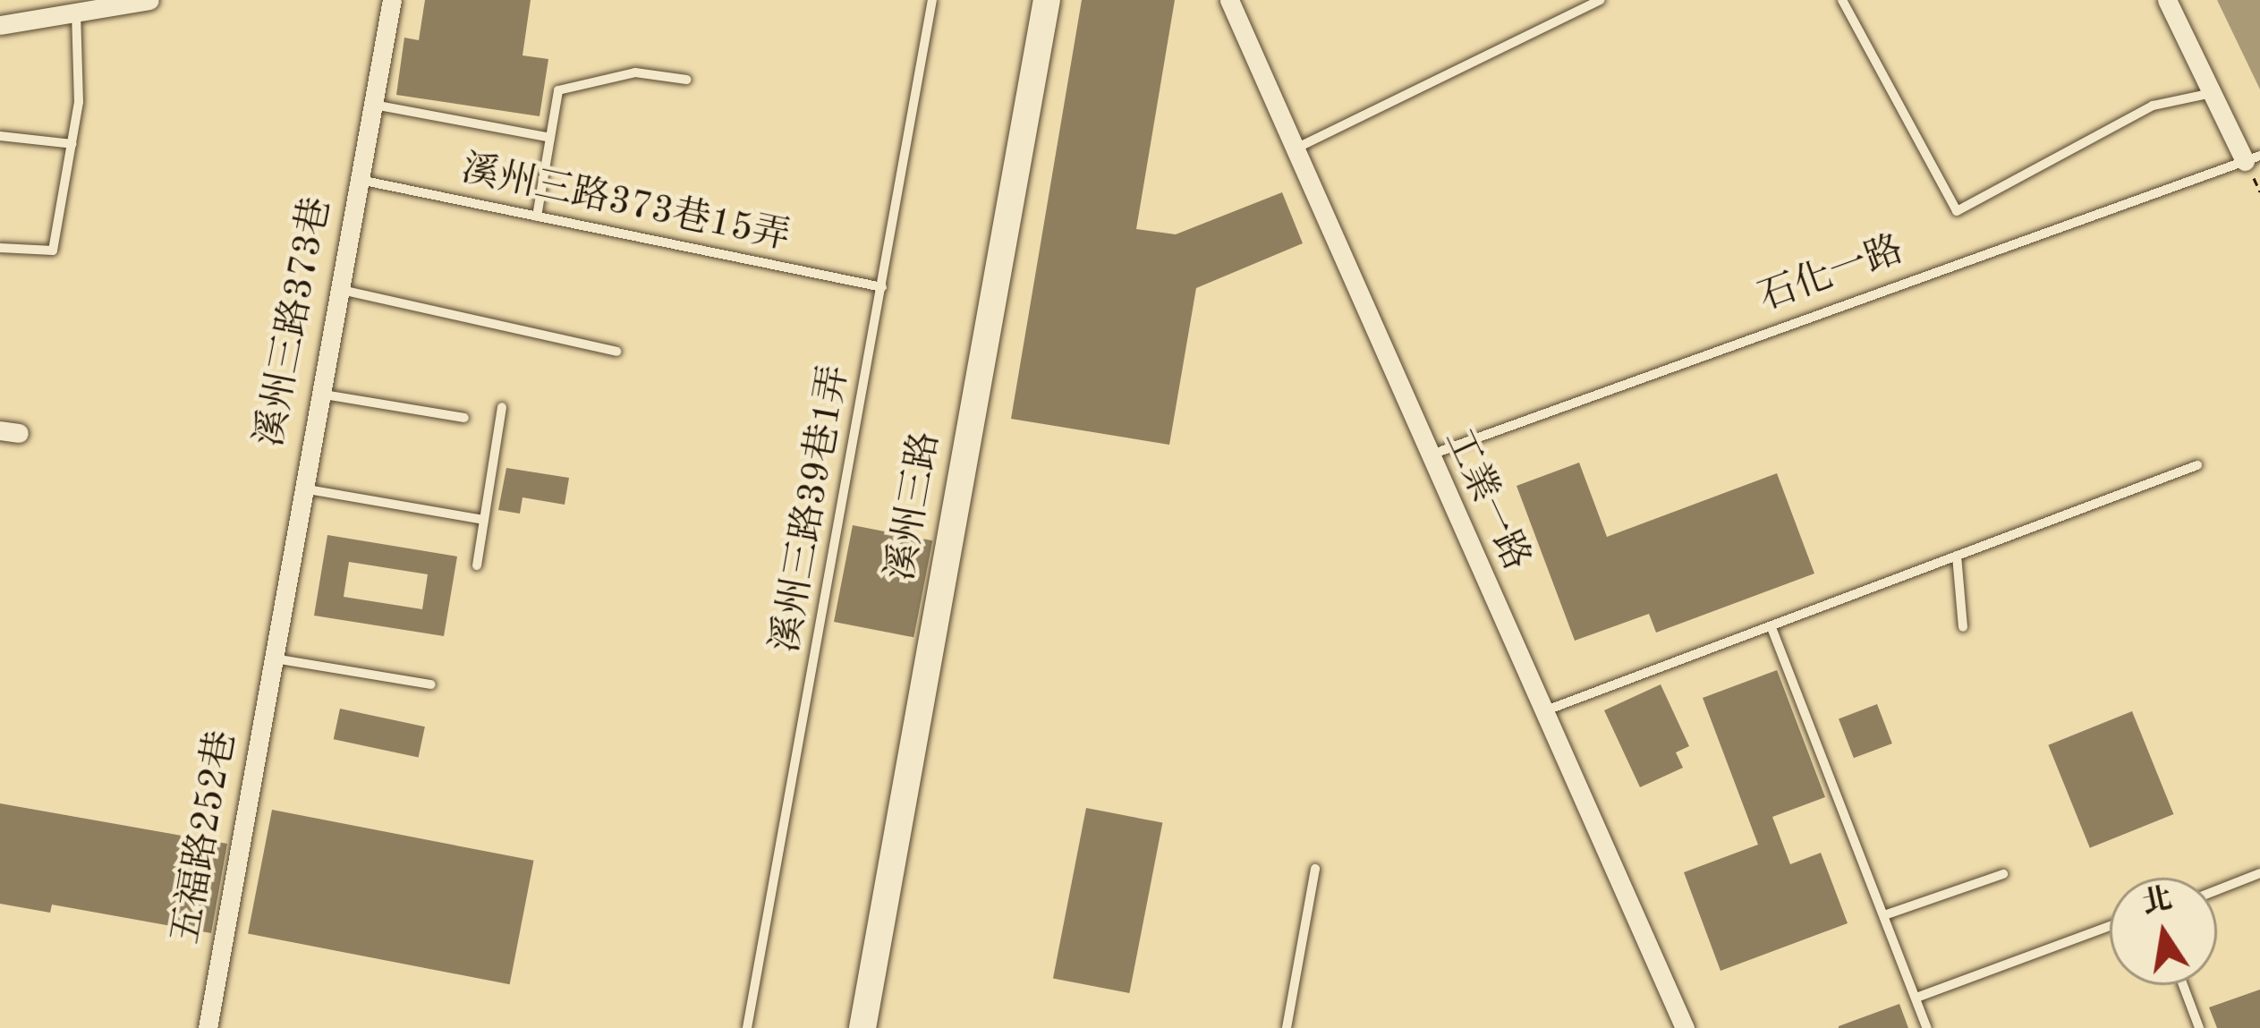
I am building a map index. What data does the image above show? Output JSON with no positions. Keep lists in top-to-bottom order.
{
  "streets": {
    "street": [
      "溪州三路373巷",
      "工業一路",
      "溪州三路",
      "五福路252巷"
    ],
    "lane": ["溪州三路373巷15弄", "石化一路", "溪州三路39巷1弄"]
  },
  "crossings": [
    ["溪州三路373巷15弄", "溪州三路373巷"],
    ["溪州三路373巷15弄", "溪州三路39巷1弄"],
    ["石化一路", "工業一路"],
    ["溪州三路373巷", "五福路252巷"]
  ],
  "north": "top"
}
